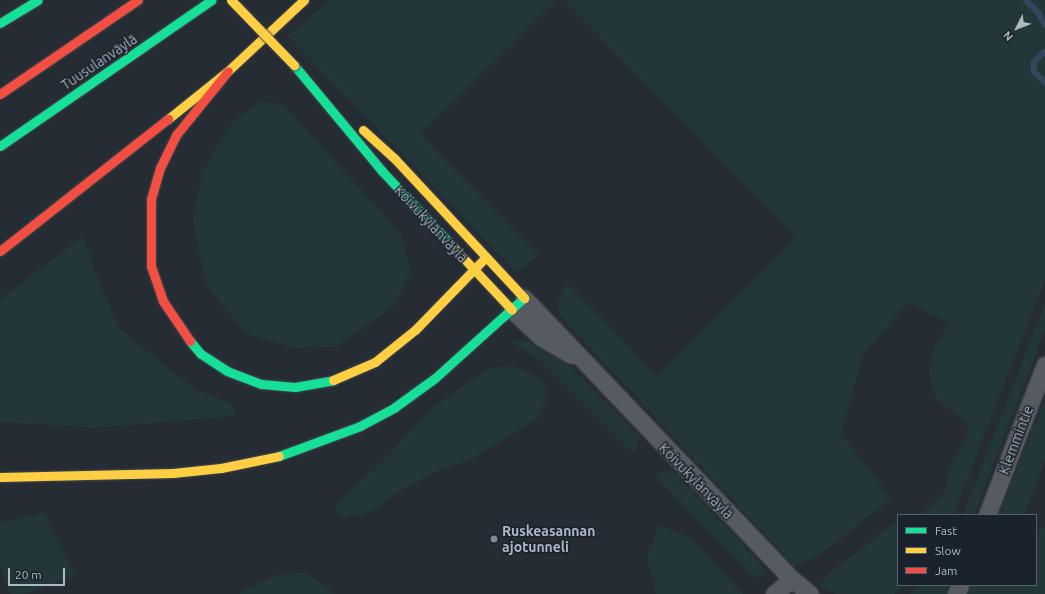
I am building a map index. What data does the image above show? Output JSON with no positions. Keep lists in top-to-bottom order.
{
  "streets": {
    "main road": ["Tuusulanväylä", "Koivukylänväylä"],
    "street": ["Klemmintie"]
  },
  "places": ["Ruskeasannan ajotunneli"],
  "legend": ["Fast", "Slow", "Jam"],
  "scale_bar": "20 m",
  "north": "bottom left"
}
